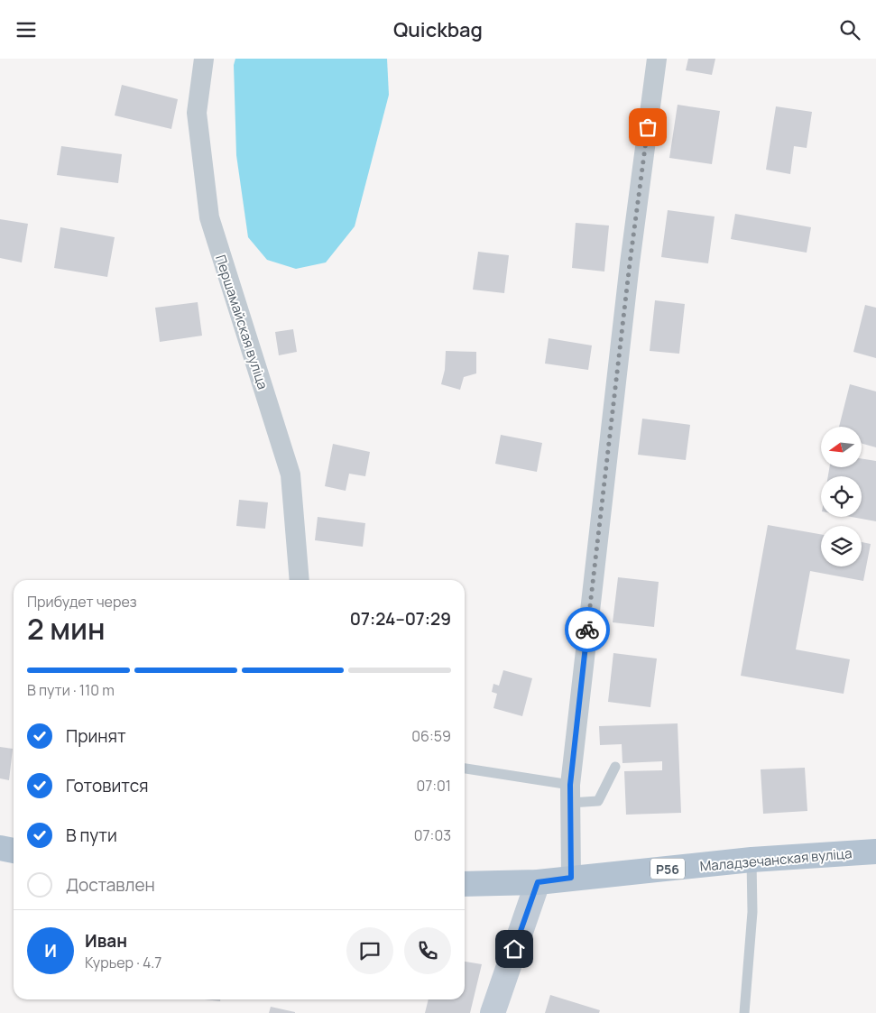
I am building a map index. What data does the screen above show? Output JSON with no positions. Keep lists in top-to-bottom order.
{
  "streets": {
    "main road": ["Маладзечанская вуліца", "Р56"],
    "street": ["Першамайская вуліца"]
  },
  "north": "left",
  "page": {
    "header": "Quickbag",
    "heading": ["2 мин", "Прибудет через", "07:24–07:29"],
    "panel": ["Иван", "Курьер · 4.7"],
    "bar": "В пути · 110 m",
    "list": [
      ["Принят", "06:59"],
      ["Готовится", "07:01"],
      ["В пути", "07:03"],
      "Доставлен"
    ],
    "round": "И"
  }
}
